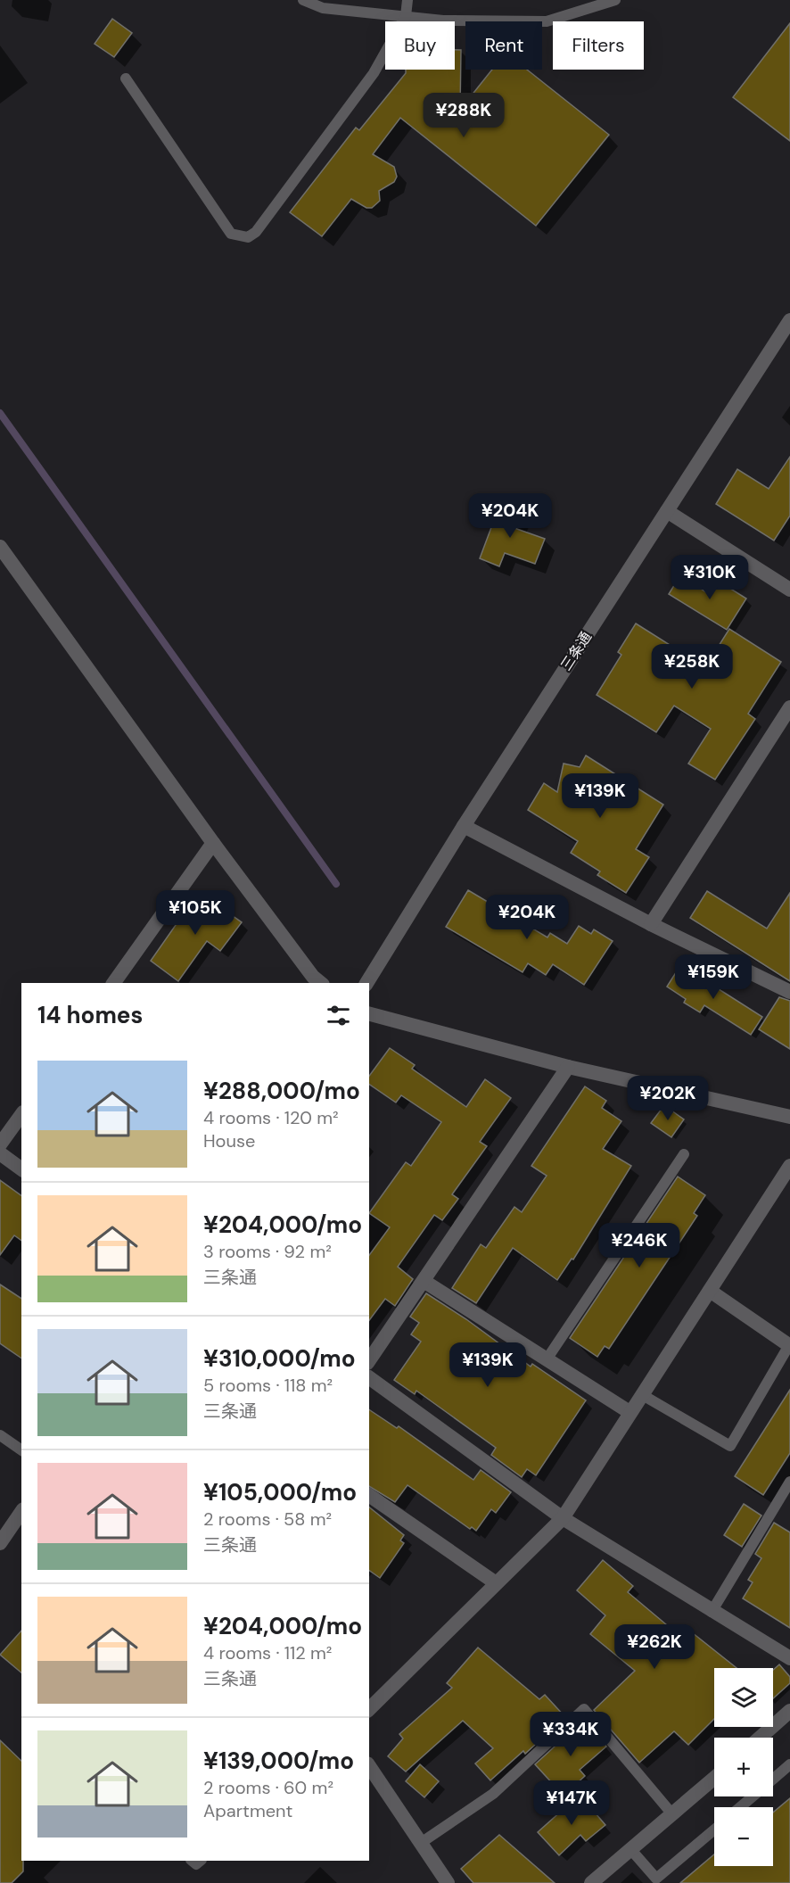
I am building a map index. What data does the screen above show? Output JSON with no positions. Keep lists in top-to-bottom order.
{
  "streets": {
    "street": ["三条通"]
  },
  "page": {
    "chip": ["Buy", "Rent", "Filters"],
    "price": [
      "¥288K",
      "¥204K",
      "¥310K",
      "¥258K",
      "¥139K",
      "¥105K",
      "¥204K",
      "¥159K",
      "¥202K",
      "¥246K",
      "¥139K",
      "¥262K",
      "¥334K",
      "¥147K"
    ],
    "heading": "14 homes",
    "list": [
      {
        "name": "¥288,000/mo",
        "note": "4 rooms · 120 m² · House"
      },
      {
        "name": "¥204,000/mo",
        "note": "3 rooms · 92 m² · 三条通"
      },
      {
        "name": "¥310,000/mo",
        "note": "5 rooms · 118 m² · 三条通"
      },
      {
        "name": "¥105,000/mo",
        "note": "2 rooms · 58 m² · 三条通"
      },
      {
        "name": "¥204,000/mo",
        "note": "4 rooms · 112 m² · 三条通"
      },
      {
        "name": "¥139,000/mo",
        "note": "2 rooms · 60 m² · Apartment"
      }
    ],
    "map_buttons": ["+", "−"]
  }
}
